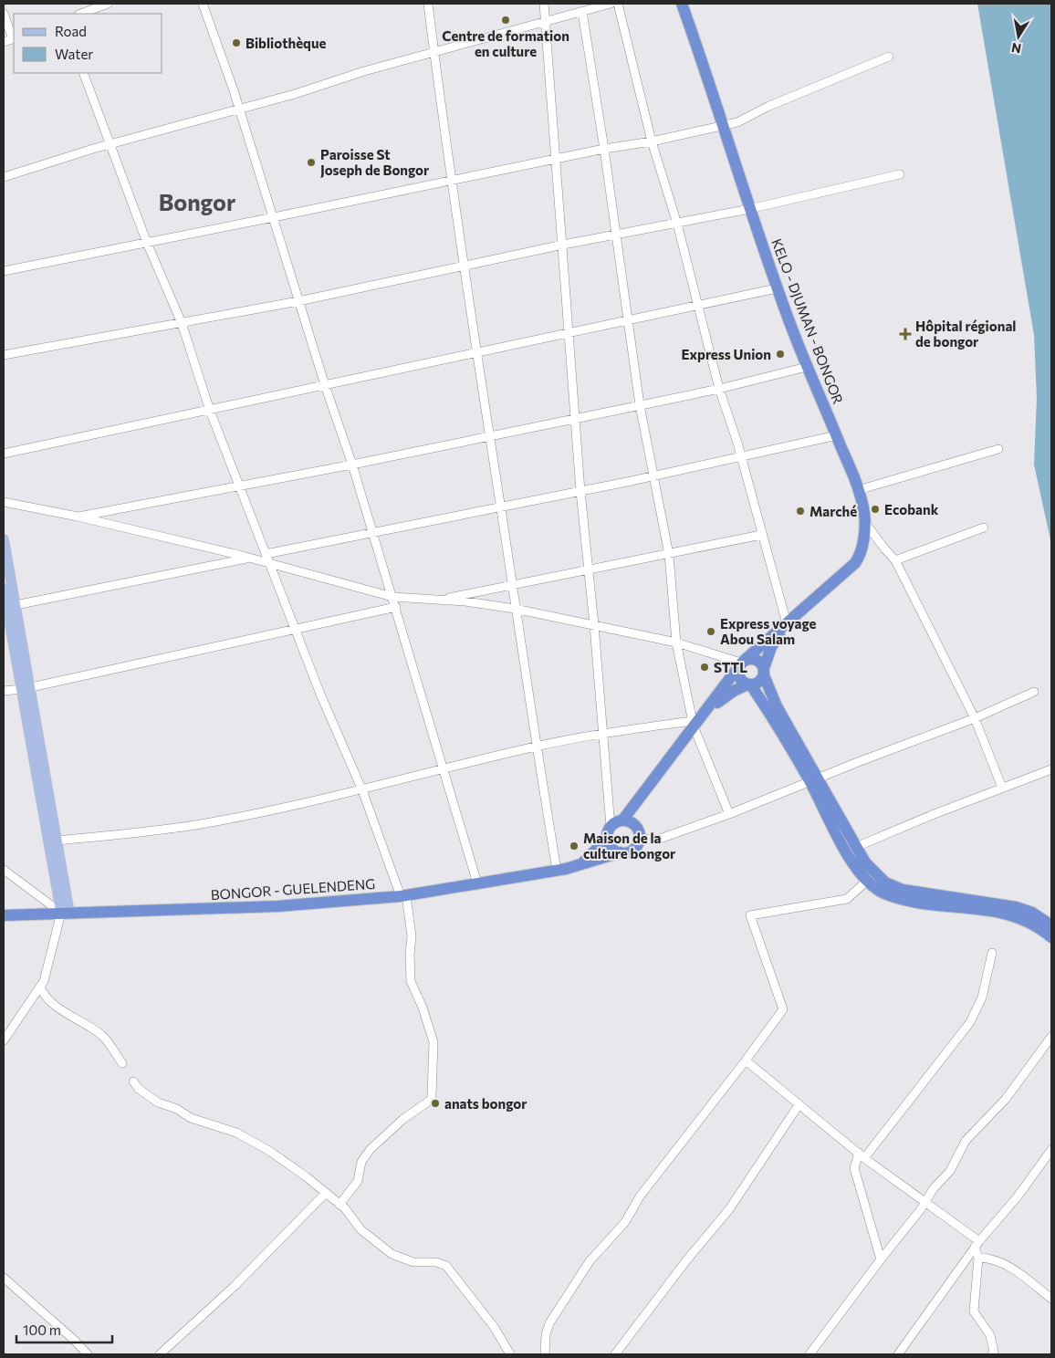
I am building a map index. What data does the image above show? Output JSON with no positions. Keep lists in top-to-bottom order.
{
  "streets": {
    "highway": ["KELO - DJUMAN - BONGOR", "BONGOR - GUELENDENG"]
  },
  "crossings": [
    ["KELO - DJUMAN - BONGOR", "BONGOR - GUELENDENG"]
  ],
  "districts": ["Bongor"],
  "places": {
    "other": [
      "Centre de formation en culture",
      "Bibliothèque",
      "Paroisse St Joseph de Bongor",
      "Express Union",
      "Ecobank",
      "Marché",
      "Express voyage Abou Salam",
      "STTL",
      "Maison de la culture bongor",
      "anats bongor"
    ],
    "health": ["Hôpital régional de bongor"]
  },
  "legend": ["Road", "Water"],
  "scale_bar": "100 m",
  "north": "bottom"
}
